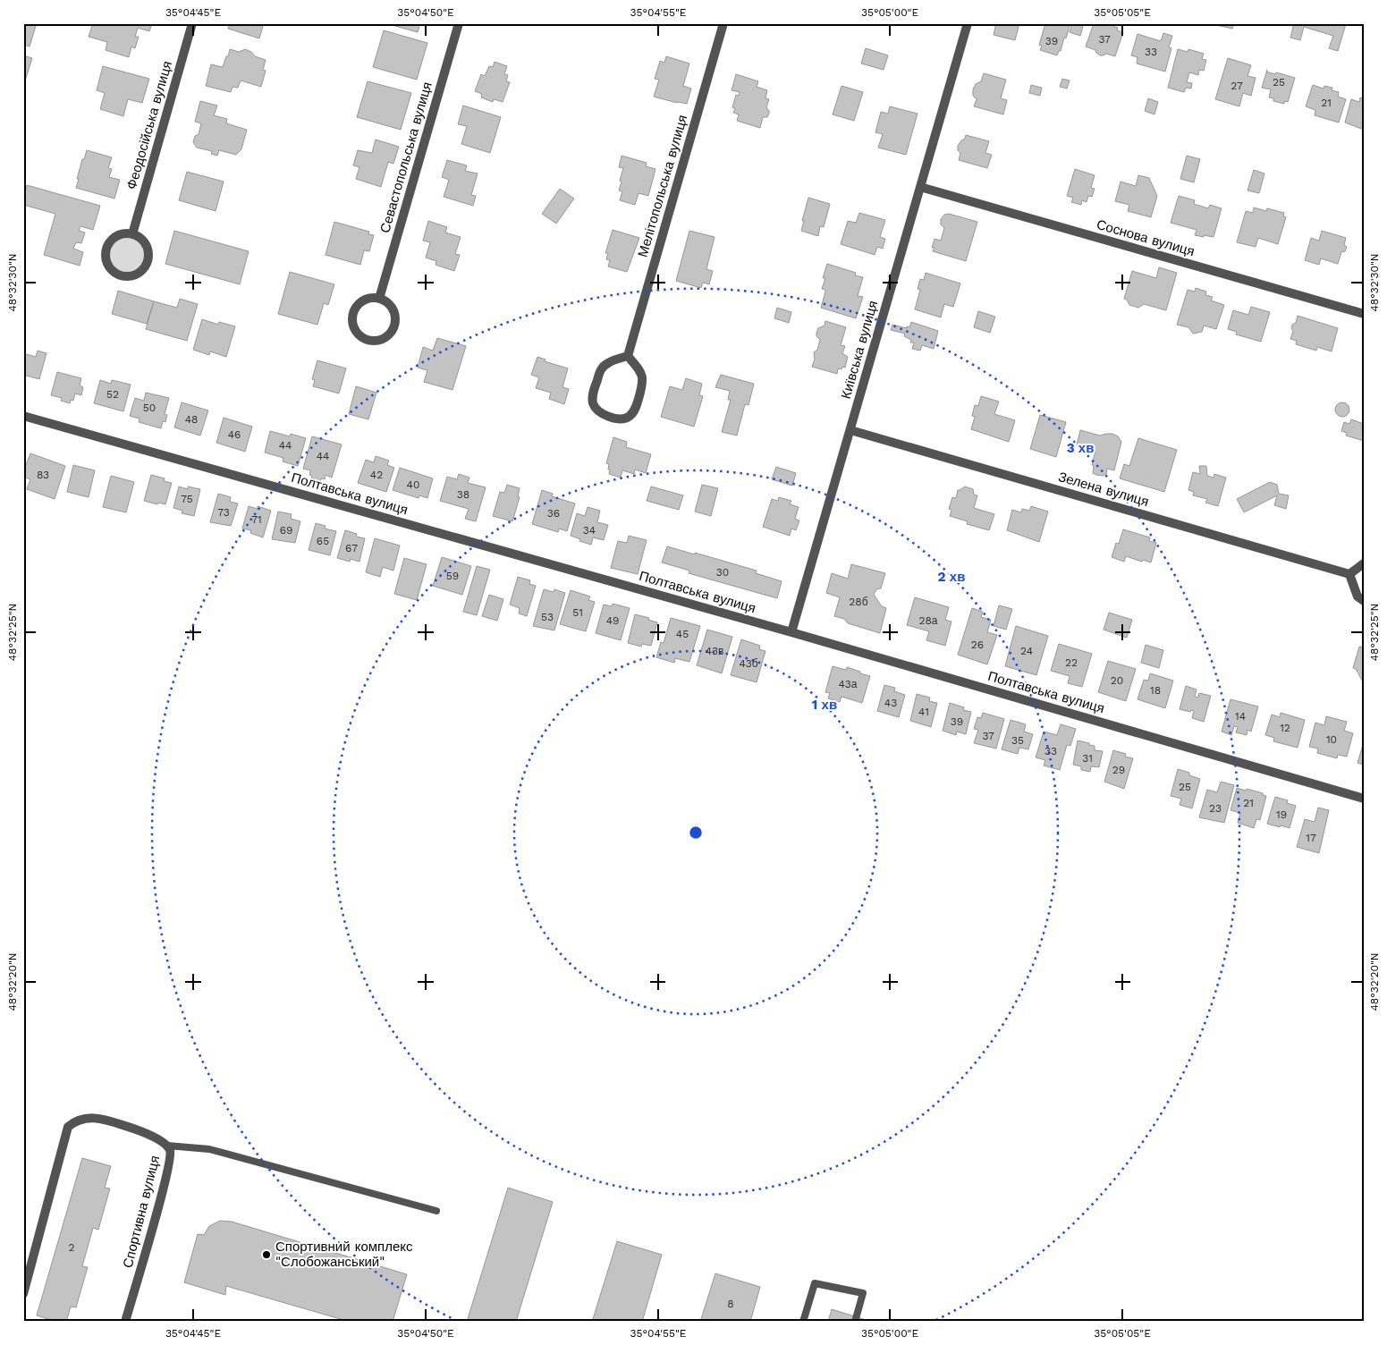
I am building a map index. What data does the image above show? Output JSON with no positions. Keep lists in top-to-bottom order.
{
  "streets": {
    "street": [
      "Феодосійська вулиця",
      "Севастопольська вулиця",
      "Мелітопольська вулиця",
      "Соснова вулиця",
      "Київська вулиця",
      "Зелена вулиця",
      "Полтавська вулиця",
      "Спортивна вулиця"
    ]
  },
  "crossings": [
    ["Соснова вулиця", "Київська вулиця"],
    ["Київська вулиця", "Зелена вулиця"],
    ["Київська вулиця", "Полтавська вулиця"]
  ],
  "places": ["Спортивний комплекс \"Слобожанський\""],
  "house_numbers": [
    "37",
    "39",
    "33",
    "25",
    "27",
    "21",
    "52",
    "50",
    "48",
    "46",
    "44",
    "44",
    "83",
    "42",
    "40",
    "38",
    "75",
    "73",
    "36",
    "71",
    "69",
    "34",
    "65",
    "67",
    "30",
    "59",
    "28б",
    "51",
    "53",
    "49",
    "28а",
    "45",
    "26",
    "43в",
    "24",
    "22",
    "43б",
    "20",
    "43а",
    "18",
    "43",
    "41",
    "14",
    "39",
    "12",
    "37",
    "10",
    "35",
    "33",
    "31",
    "29",
    "25",
    "21",
    "23",
    "19",
    "17",
    "2",
    "8"
  ],
  "coordinates": [
    "35°04'45\"E",
    "35°04'50\"E",
    "35°04'55\"E",
    "35°05'00\"E",
    "35°05'05\"E",
    "48°32'30\"N",
    "48°32'25\"N",
    "48°32'20\"N"
  ],
  "rings": ["3 хв", "2 хв", "1 хв"]
}
